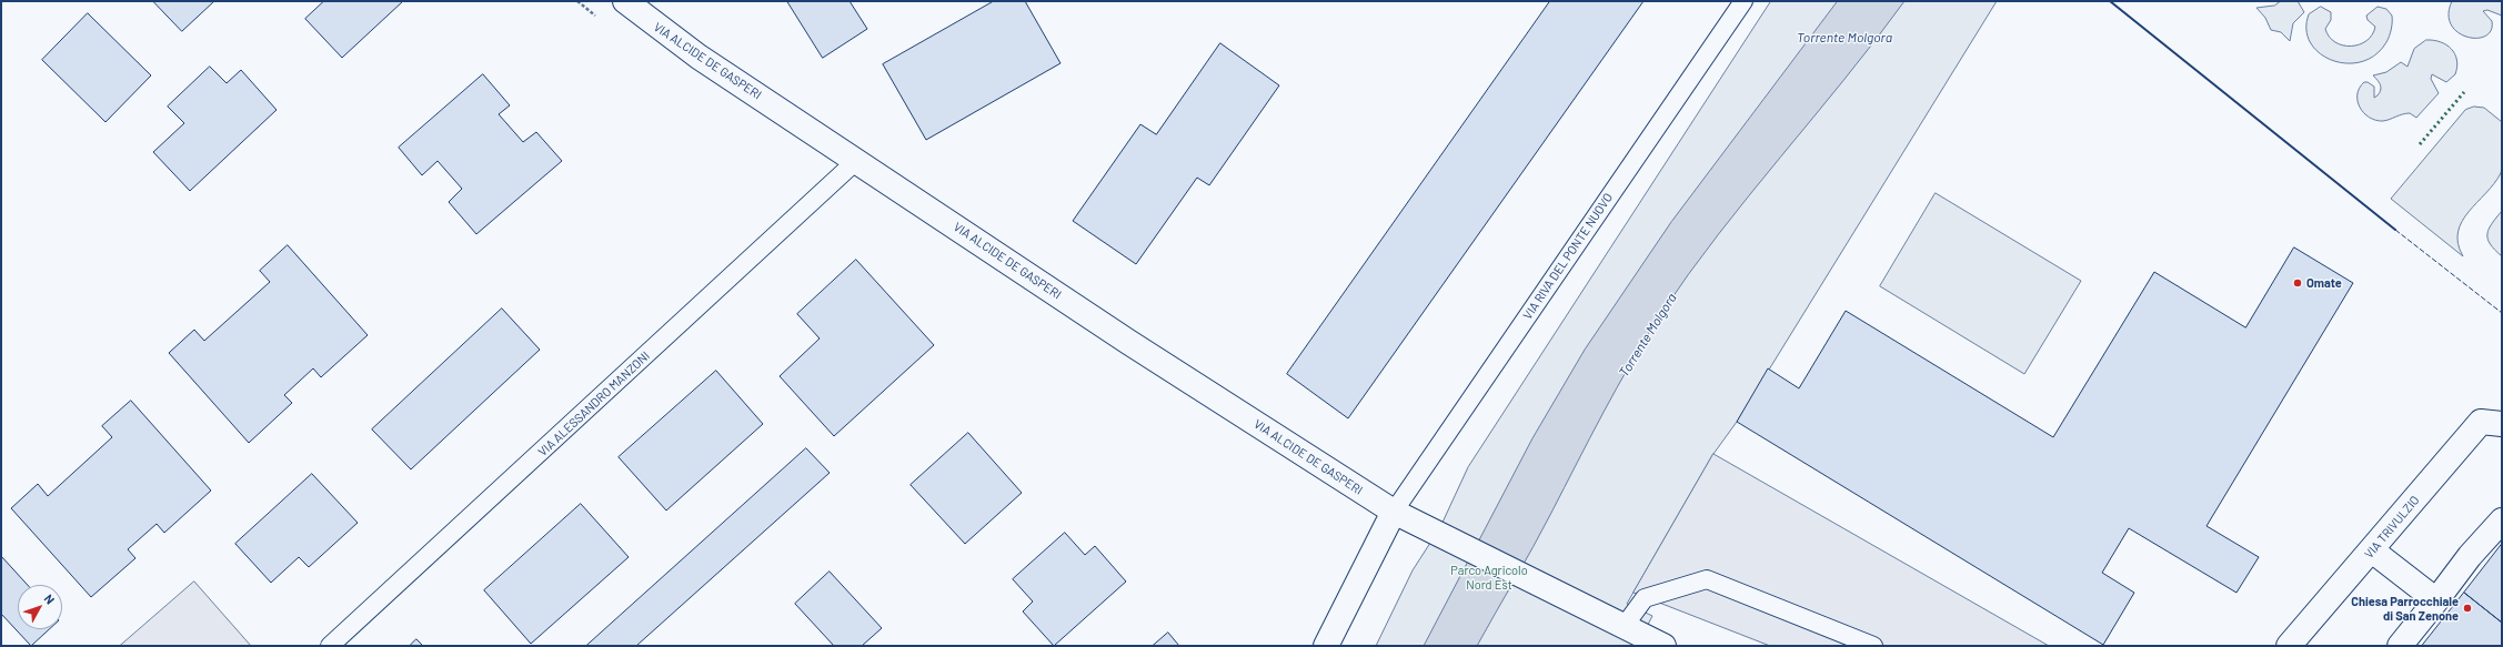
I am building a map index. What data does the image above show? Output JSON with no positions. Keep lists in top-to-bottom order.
{
  "streets": {
    "street": ["VIA ALCIDE DE GASPERI", "VIA TRIVULZIO"],
    "lane": ["VIA RIVA DEL PONTE NUOVO", "VIA ALESSANDRO MANZONI"]
  },
  "crossings": [
    ["VIA ALCIDE DE GASPERI", "VIA RIVA DEL PONTE NUOVO"],
    ["VIA ALCIDE DE GASPERI", "VIA ALESSANDRO MANZONI"]
  ],
  "water": ["Torrente Molgora"],
  "parks": ["Parco Agricolo Nord Est"],
  "places": ["Omate", "Chiesa Parrocchiale di San Zenone"],
  "north": "top right"
}
